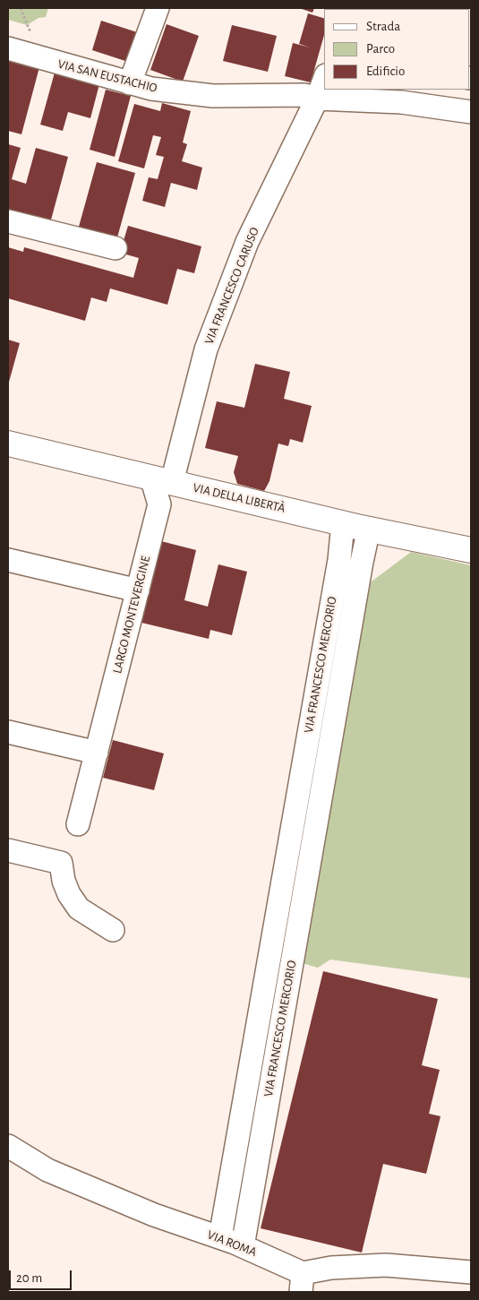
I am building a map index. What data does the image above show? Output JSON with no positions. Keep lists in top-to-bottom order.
{
  "streets": {
    "main road": ["VIA DELLA LIBERTÀ"],
    "street": [
      "VIA SAN EUSTACHIO",
      "VIA FRANCESCO CARUSO",
      "LARGO MONTEVERGINE",
      "VIA FRANCESCO MERCORIO",
      "VIA ROMA"
    ]
  },
  "crossings": [
    ["VIA SAN EUSTACHIO", "VIA FRANCESCO CARUSO"],
    ["VIA FRANCESCO CARUSO", "VIA DELLA LIBERTÀ"],
    ["VIA FRANCESCO CARUSO", "LARGO MONTEVERGINE"],
    ["VIA DELLA LIBERTÀ", "LARGO MONTEVERGINE"],
    ["VIA DELLA LIBERTÀ", "VIA FRANCESCO MERCORIO"],
    ["VIA FRANCESCO MERCORIO", "VIA ROMA"]
  ],
  "legend": ["Strada", "Parco", "Edificio"],
  "scale_bar": "20 m"
}
